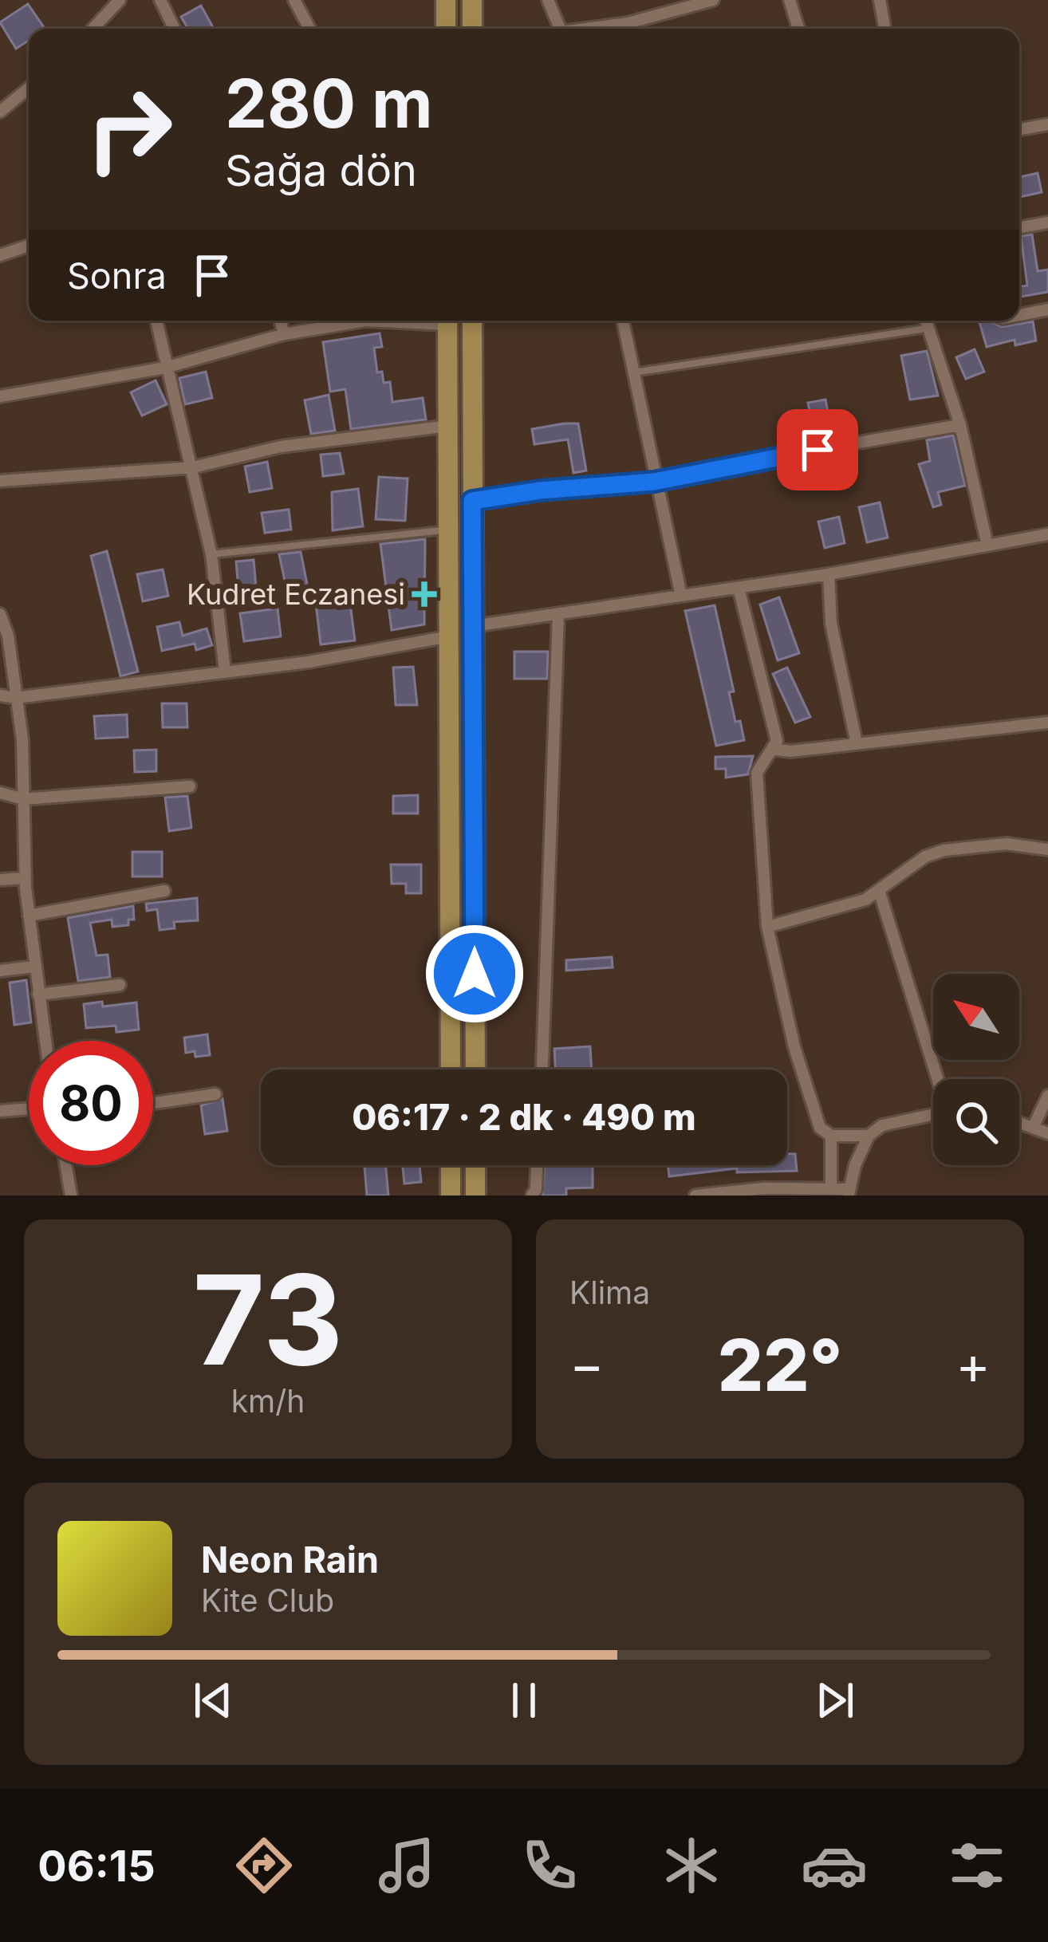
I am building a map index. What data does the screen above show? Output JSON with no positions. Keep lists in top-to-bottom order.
{
  "places": {
    "health": ["Kudret Eczanesi"]
  },
  "north": "top left",
  "page": {
    "turn": ["280 m", "Sağa dön"],
    "then": "Sonra",
    "limit": "80",
    "trip": "06:17 · 2 dk · 490 m",
    "tile": [
      ["73", "km/h"],
      "Klima"
    ],
    "heat": ["−", "22°", "+"],
    "song": ["Neon Rain", "Kite Club"],
    "tabs": "06:15"
  }
}
